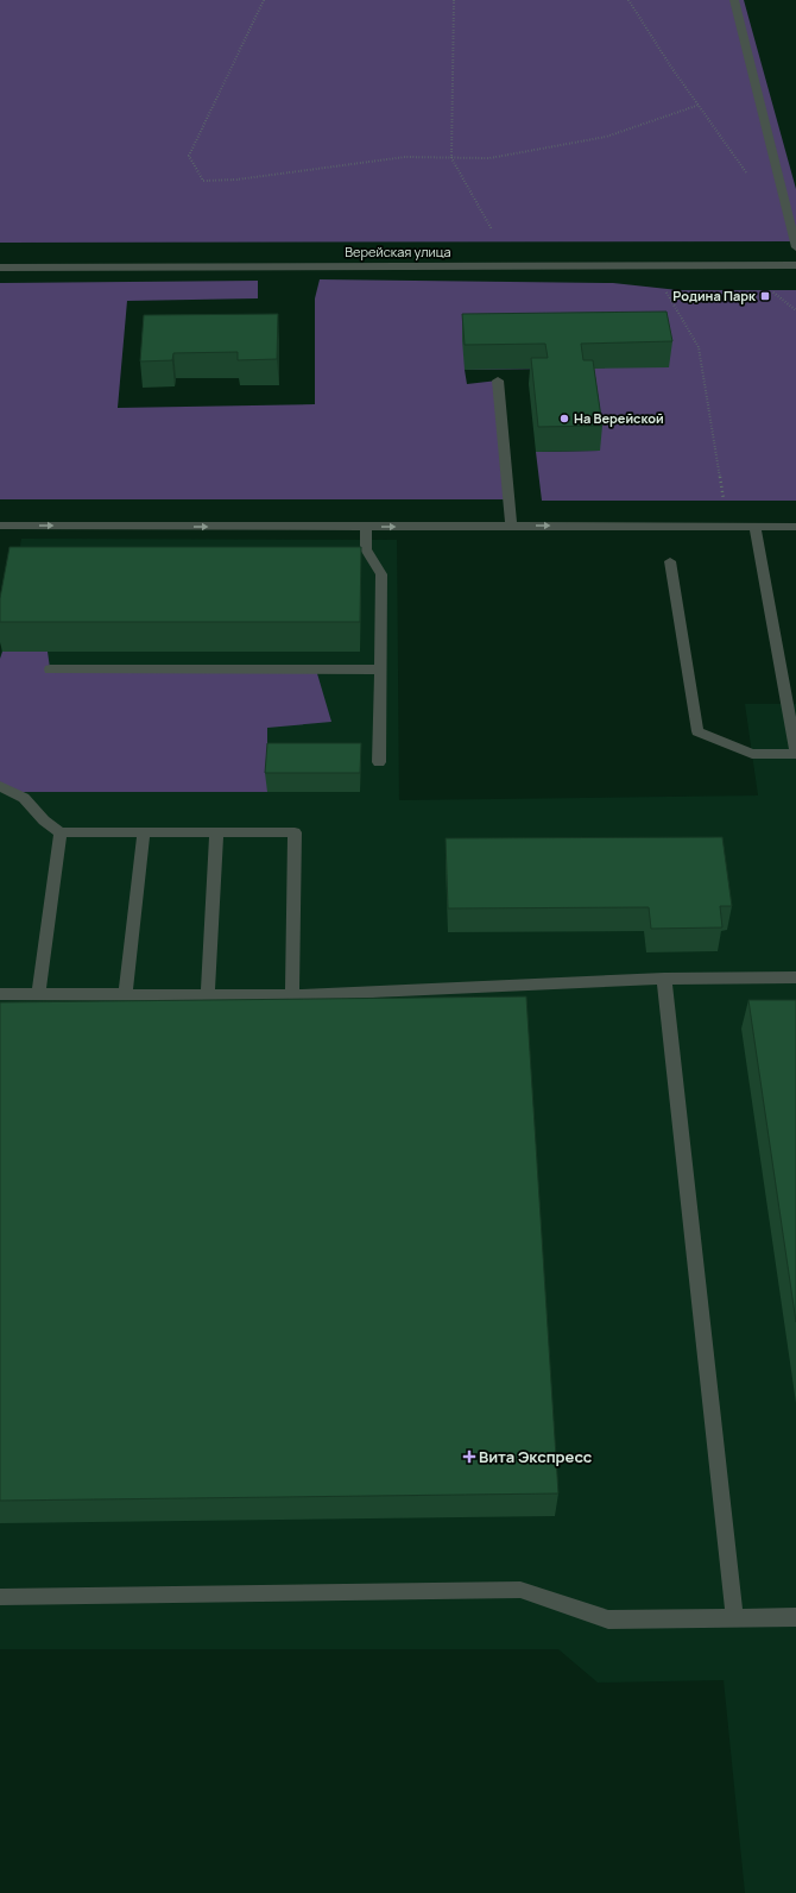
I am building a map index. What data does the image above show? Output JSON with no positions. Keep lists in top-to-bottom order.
{
  "streets": {
    "street": ["Верейская улица"]
  },
  "places": {
    "transit": ["Родина Парк"],
    "other": ["На Верейской"],
    "health": ["Вита Экспресс"]
  }
}
